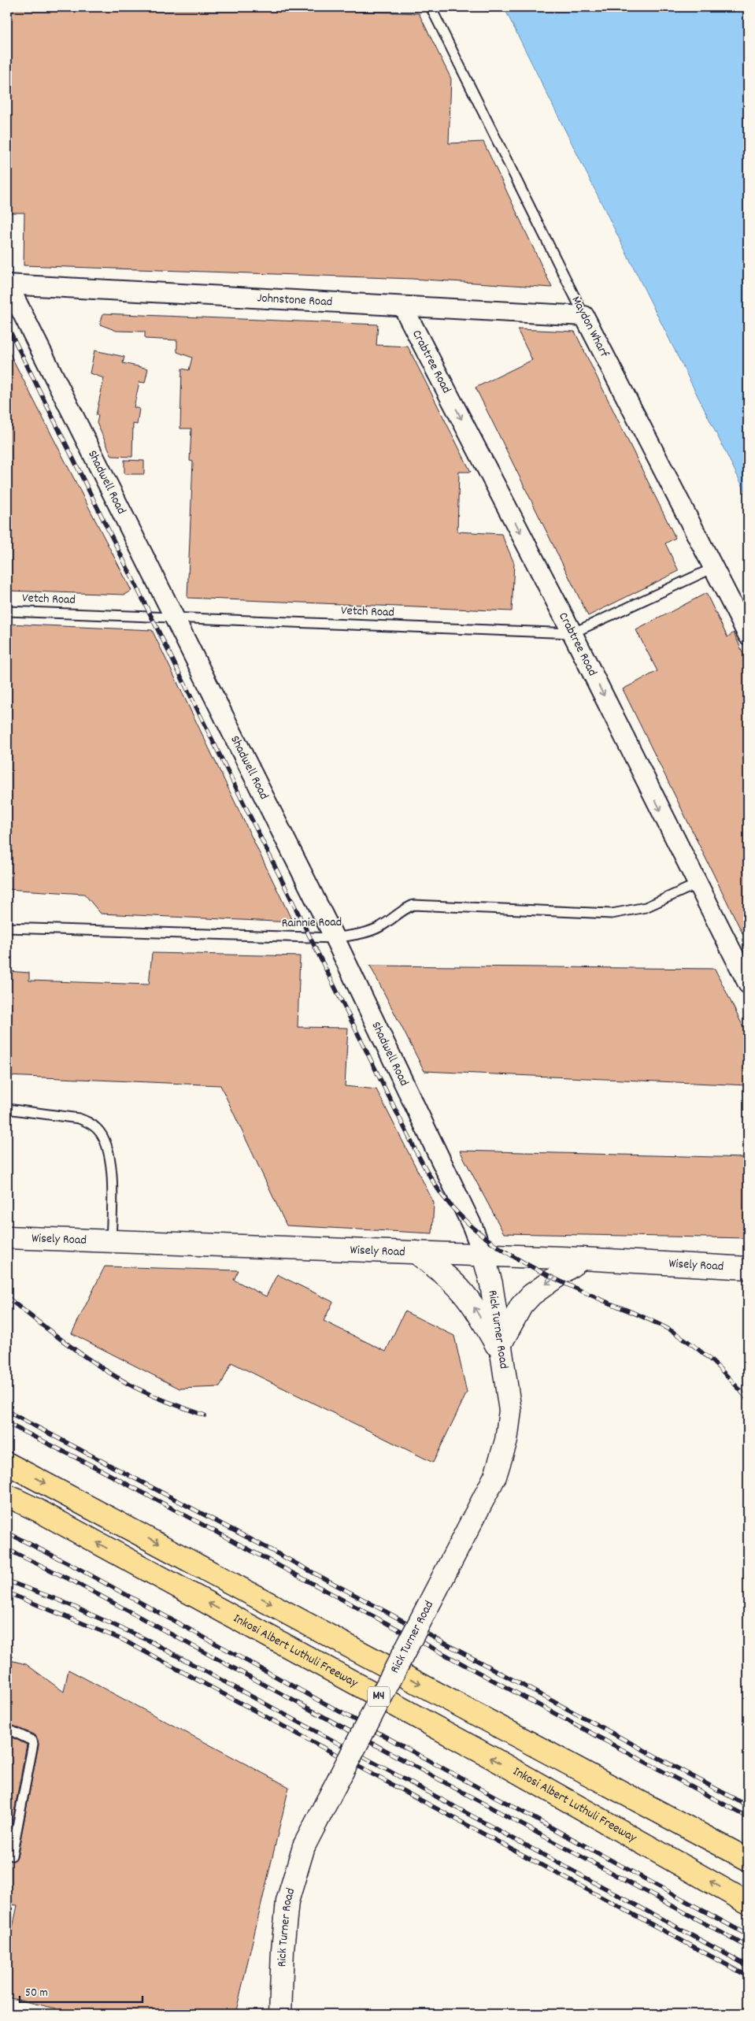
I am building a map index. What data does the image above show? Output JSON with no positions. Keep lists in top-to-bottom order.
{
  "streets": {
    "highway": ["Inkosi Albert Luthuli Freeway", "M4"],
    "street": [
      "Johnstone Road",
      "Maydon Wharf",
      "Crabtree Road",
      "Shadwell Road",
      "Wisely Road",
      "Rick Turner Road"
    ],
    "lane": ["Vetch Road", "Rainnie Road"]
  },
  "crossings": [
    ["Johnstone Road", "Maydon Wharf"],
    ["Johnstone Road", "Crabtree Road"],
    ["Johnstone Road", "Shadwell Road"],
    ["Maydon Wharf", "Vetch Road"],
    ["Crabtree Road", "Vetch Road"],
    ["Crabtree Road", "Rainnie Road"],
    ["Shadwell Road", "Vetch Road"],
    ["Shadwell Road", "Rainnie Road"],
    ["Shadwell Road", "Wisely Road"],
    ["Shadwell Road", "Rick Turner Road"],
    ["Wisely Road", "Rick Turner Road"]
  ],
  "one_way": ["Crabtree Road"],
  "scale_bar": "50 m"
}
